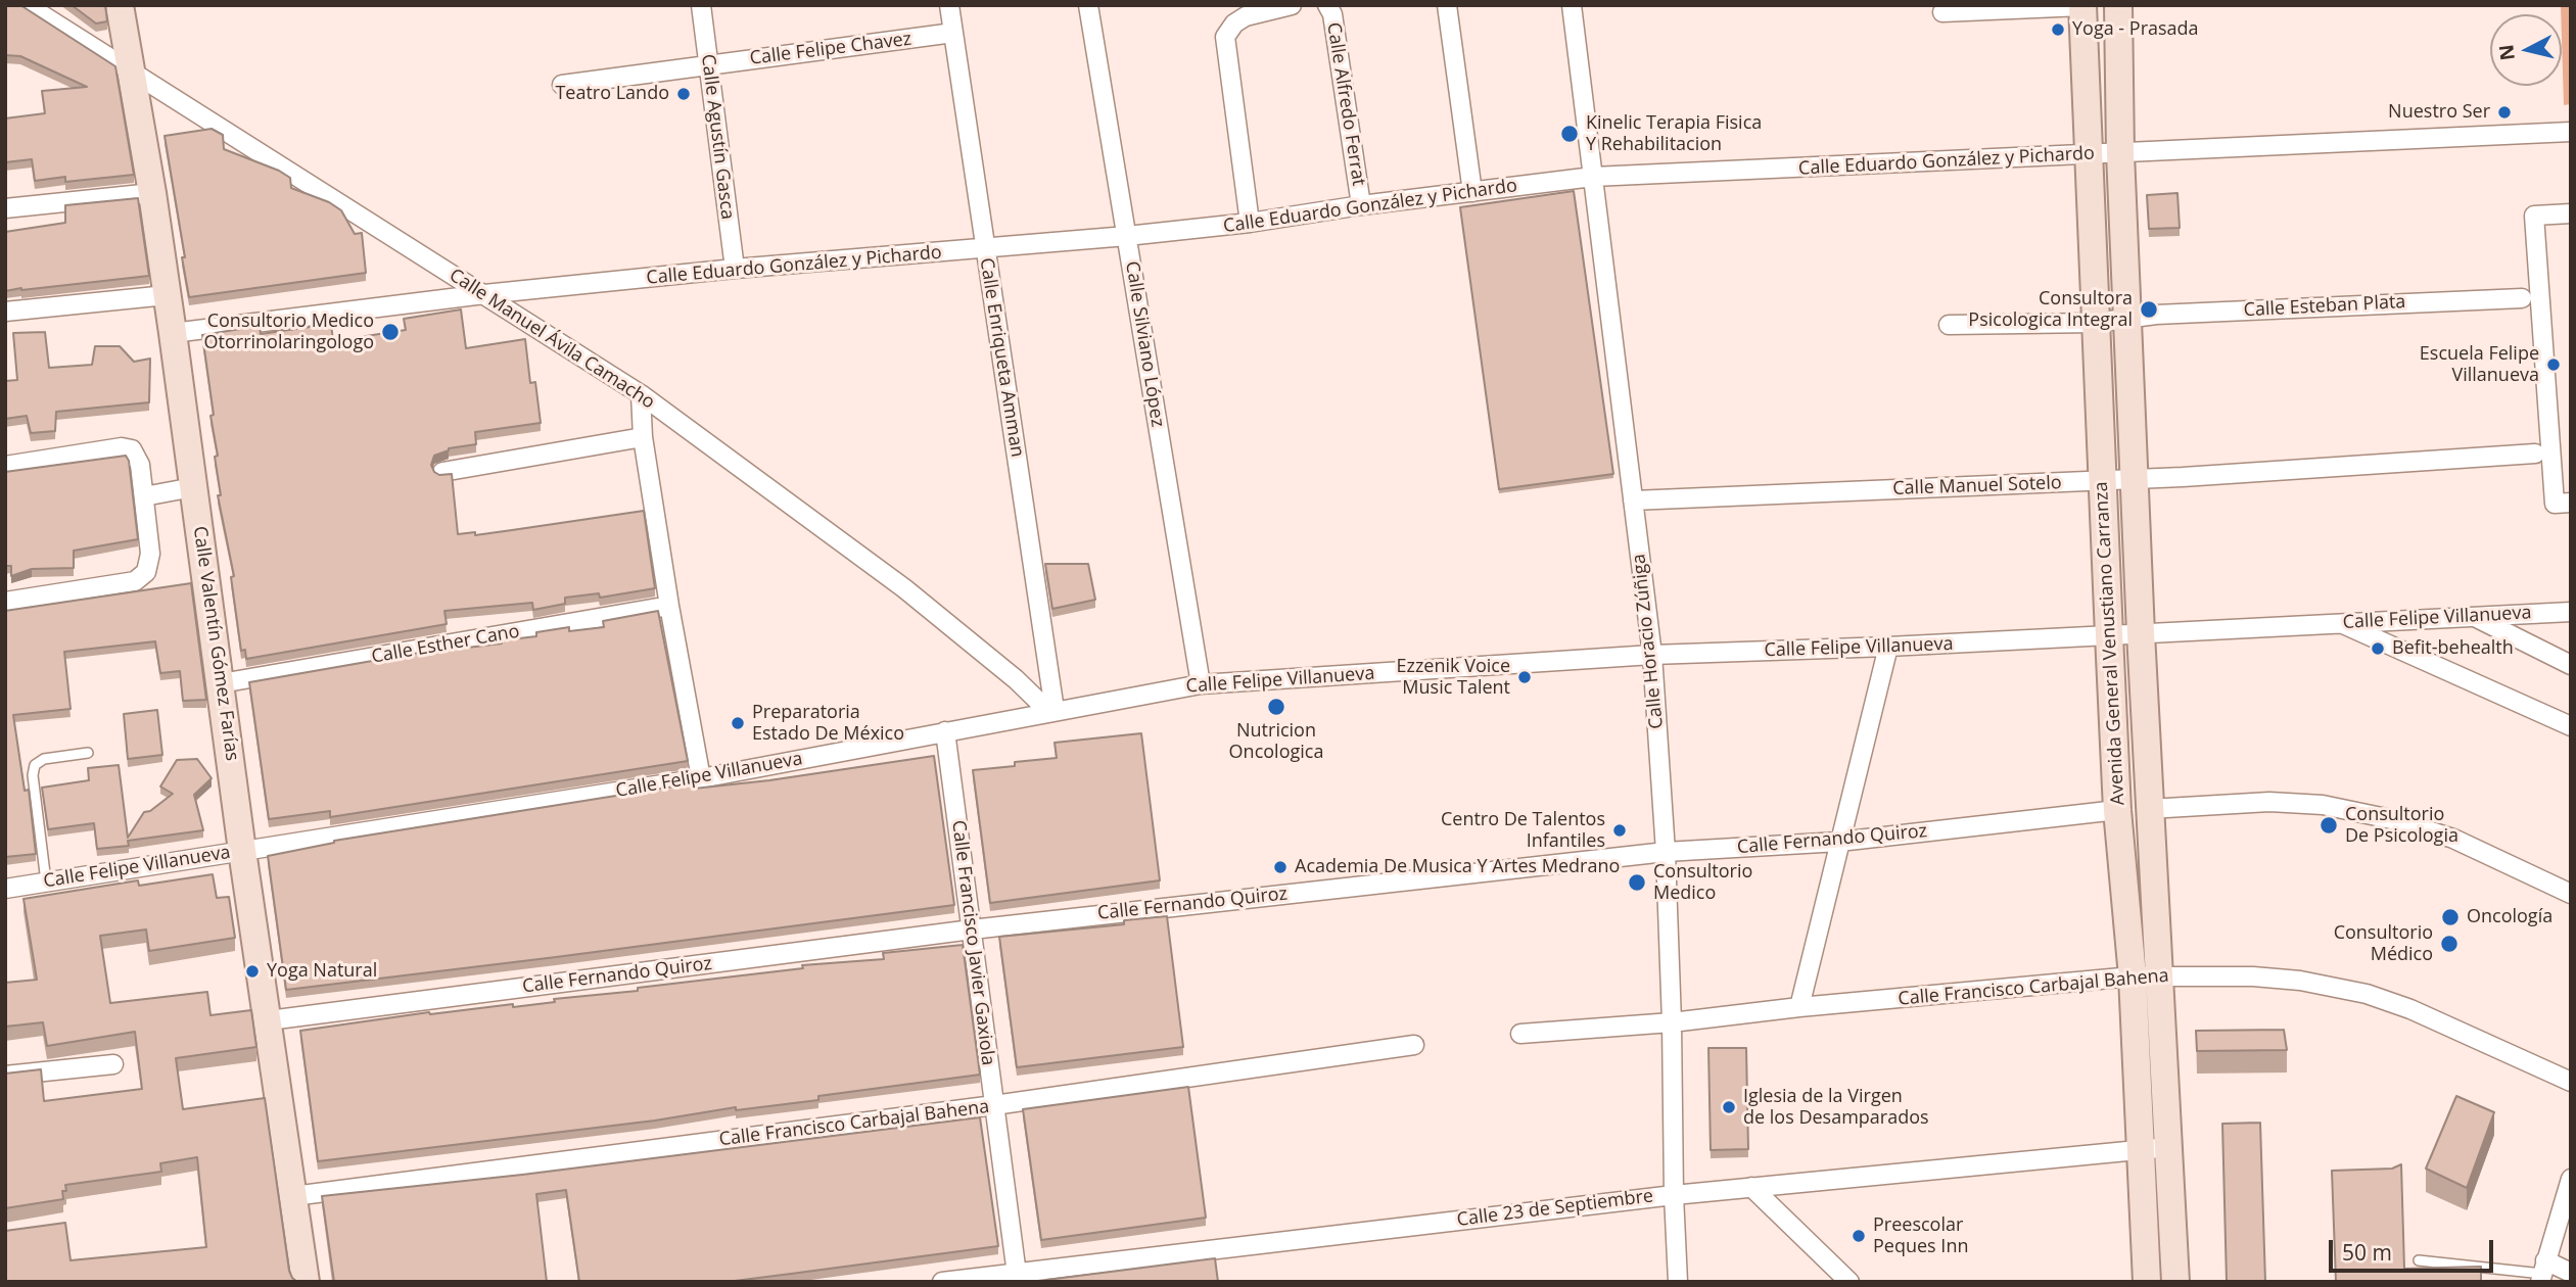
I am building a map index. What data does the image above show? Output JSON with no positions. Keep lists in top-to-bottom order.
{
  "streets": {
    "main road": ["Calle Valentín Gómez Farías", "Avenida General Venustiano Carranza"],
    "street": [
      "Calle Felipe Chavez",
      "Calle Alfredo Ferrat",
      "Calle Agustín Gasca",
      "Calle Eduardo González y Pichardo",
      "Calle Esteban Plata",
      "Calle Manuel Ávila Camacho",
      "Calle Silviano López",
      "Calle Enriqueta Amman",
      "Calle Manuel Sotelo",
      "Calle Felipe Villanueva",
      "Calle Horacio Zúñiga",
      "Calle Esther Cano",
      "Calle Fernando Quiroz",
      "Calle Francisco Javier Gaxiola",
      "Calle Francisco Carbajal Bahena",
      "Calle 23 de Septiembre"
    ]
  },
  "crossings": [
    ["Calle Felipe Chavez", "Calle Agustín Gasca"],
    ["Calle Felipe Chavez", "Calle Enriqueta Amman"],
    ["Calle Alfredo Ferrat", "Calle Eduardo González y Pichardo"],
    ["Calle Agustín Gasca", "Calle Eduardo González y Pichardo"],
    ["Calle Eduardo González y Pichardo", "Calle Manuel Ávila Camacho"],
    ["Calle Eduardo González y Pichardo", "Calle Silviano López"],
    ["Calle Eduardo González y Pichardo", "Calle Enriqueta Amman"],
    ["Calle Eduardo González y Pichardo", "Calle Horacio Zúñiga"],
    ["Calle Eduardo González y Pichardo", "Calle Valentín Gómez Farías"],
    ["Calle Eduardo González y Pichardo", "Avenida General Venustiano Carranza"],
    ["Calle Esteban Plata", "Avenida General Venustiano Carranza"],
    ["Calle Manuel Ávila Camacho", "Calle Enriqueta Amman"],
    ["Calle Manuel Ávila Camacho", "Calle Felipe Villanueva"],
    ["Calle Manuel Ávila Camacho", "Calle Valentín Gómez Farías"],
    ["Calle Silviano López", "Calle Felipe Villanueva"],
    ["Calle Enriqueta Amman", "Calle Felipe Villanueva"],
    ["Calle Manuel Sotelo", "Calle Horacio Zúñiga"],
    ["Calle Manuel Sotelo", "Avenida General Venustiano Carranza"],
    ["Calle Felipe Villanueva", "Calle Horacio Zúñiga"],
    ["Calle Felipe Villanueva", "Calle Valentín Gómez Farías"],
    ["Calle Felipe Villanueva", "Avenida General Venustiano Carranza"],
    ["Calle Felipe Villanueva", "Calle Francisco Javier Gaxiola"],
    ["Calle Horacio Zúñiga", "Calle Fernando Quiroz"],
    ["Calle Horacio Zúñiga", "Calle Francisco Carbajal Bahena"],
    ["Calle Horacio Zúñiga", "Calle 23 de Septiembre"],
    ["Calle Valentín Gómez Farías", "Calle Esther Cano"],
    ["Calle Valentín Gómez Farías", "Calle Fernando Quiroz"],
    ["Calle Valentín Gómez Farías", "Calle Francisco Carbajal Bahena"],
    ["Avenida General Venustiano Carranza", "Calle Fernando Quiroz"],
    ["Avenida General Venustiano Carranza", "Calle Francisco Carbajal Bahena"],
    ["Avenida General Venustiano Carranza", "Calle 23 de Septiembre"],
    ["Calle Fernando Quiroz", "Calle Francisco Javier Gaxiola"],
    ["Calle Francisco Javier Gaxiola", "Calle Francisco Carbajal Bahena"],
    ["Calle Francisco Javier Gaxiola", "Calle 23 de Septiembre"]
  ],
  "places": [
    "Yoga - Prasada",
    "Teatro Lando",
    "Nuestro Ser",
    "Kinelic Terapia Fisica Y Rehabilitacion",
    "Consultora Psicologica Integral",
    "Consultorio Medico Otorrinolaringologo",
    "Escuela Felipe Villanueva",
    "Befit-behealth",
    "Ezzenik Voice Music Talent",
    "Nutricion Oncologica",
    "Preparatoria Estado De México",
    "Consultorio De Psicologia",
    "Centro De Talentos Infantiles",
    "Academia De Musica Y Artes Medrano",
    "Consultorio Medico",
    "Oncología",
    "Consultorio Médico",
    "Yoga Natural",
    "Iglesia de la Virgen de los Desamparados",
    "Preescolar Peques Inn"
  ],
  "scale_bar": "50 m",
  "north": "left"
}
